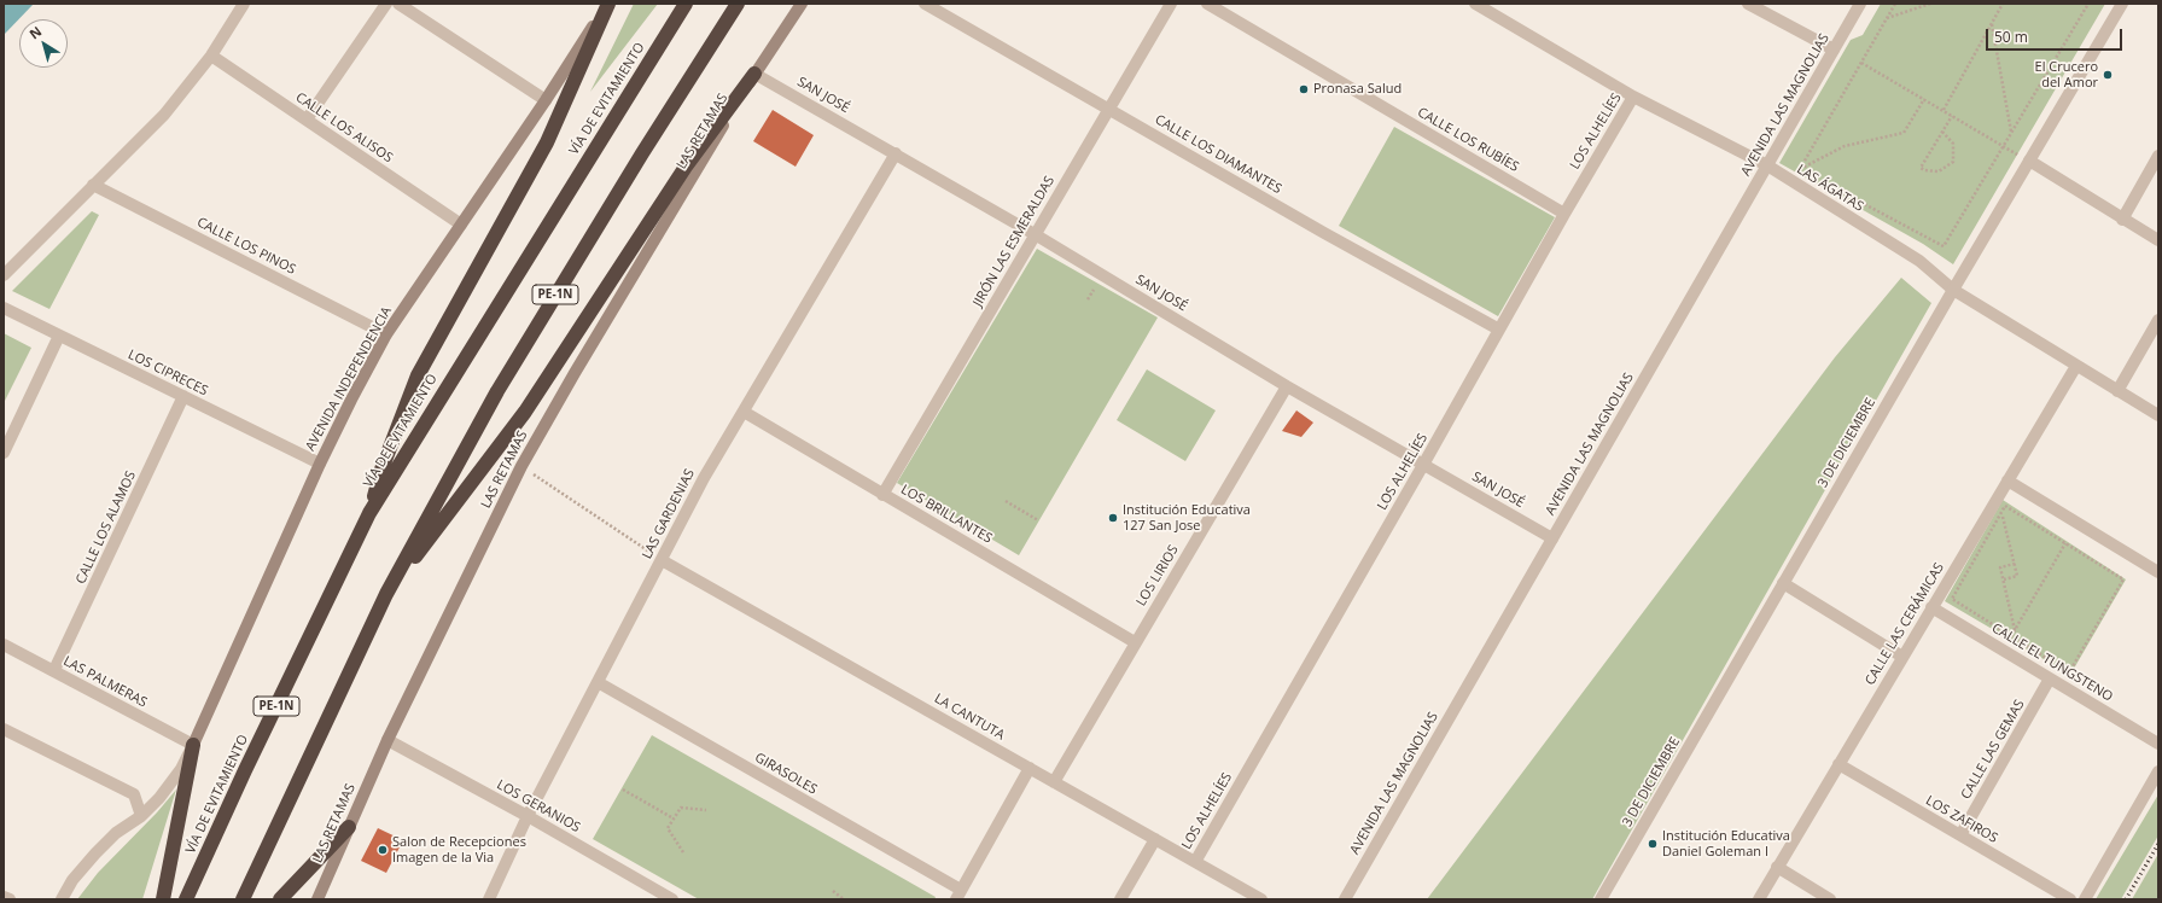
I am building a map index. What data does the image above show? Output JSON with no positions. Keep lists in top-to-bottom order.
{
  "streets": {
    "highway": ["VÍA DE EVITAMIENTO", "PE-1N"],
    "main road": ["LAS RETAMAS", "AVENIDA INDEPENDENCIA"],
    "street": [
      "SAN JOSÉ",
      "AVENIDA LAS MAGNOLIAS",
      "CALLE LOS ALISOS",
      "LOS ALHELÍES",
      "CALLE LOS RUBÍES",
      "CALLE LOS DIAMANTES",
      "LAS ÁGATAS",
      "JIRÓN LAS ESMERALDAS",
      "CALLE LOS PINOS",
      "LOS CIPRECES",
      "3 DE DICIEMBRE",
      "LAS GARDENIAS",
      "LOS BRILLANTES",
      "CALLE LOS ALAMOS",
      "LOS LIRIOS",
      "CALLE LAS CERÁMICAS",
      "CALLE EL TUNGSTENO",
      "LAS PALMERAS",
      "LA CANTUTA",
      "CALLE LAS GEMAS",
      "GIRASOLES",
      "LOS GERANIOS",
      "LOS ZAFIROS"
    ]
  },
  "crossings": [
    ["SAN JOSÉ", "AVENIDA LAS MAGNOLIAS"],
    ["SAN JOSÉ", "LAS RETAMAS"],
    ["SAN JOSÉ", "LOS ALHELÍES"],
    ["SAN JOSÉ", "JIRÓN LAS ESMERALDAS"],
    ["SAN JOSÉ", "LAS GARDENIAS"],
    ["SAN JOSÉ", "LOS LIRIOS"],
    ["AVENIDA LAS MAGNOLIAS", "LAS ÁGATAS"],
    ["CALLE LOS ALISOS", "AVENIDA INDEPENDENCIA"],
    ["LAS RETAMAS", "LOS GERANIOS"],
    ["LOS ALHELÍES", "CALLE LOS RUBÍES"],
    ["LOS ALHELÍES", "CALLE LOS DIAMANTES"],
    ["LOS ALHELÍES", "LAS ÁGATAS"],
    ["LOS ALHELÍES", "LA CANTUTA"],
    ["CALLE LOS DIAMANTES", "JIRÓN LAS ESMERALDAS"],
    ["LAS ÁGATAS", "3 DE DICIEMBRE"],
    ["LAS ÁGATAS", "CALLE LAS CERÁMICAS"],
    ["JIRÓN LAS ESMERALDAS", "LOS BRILLANTES"],
    ["CALLE LOS PINOS", "AVENIDA INDEPENDENCIA"],
    ["LOS CIPRECES", "AVENIDA INDEPENDENCIA"],
    ["LOS CIPRECES", "CALLE LOS ALAMOS"],
    ["AVENIDA INDEPENDENCIA", "LAS PALMERAS"],
    ["LAS GARDENIAS", "LOS BRILLANTES"],
    ["LAS GARDENIAS", "LA CANTUTA"],
    ["LAS GARDENIAS", "GIRASOLES"],
    ["LAS GARDENIAS", "LOS GERANIOS"],
    ["LOS BRILLANTES", "LOS LIRIOS"],
    ["CALLE LOS ALAMOS", "LAS PALMERAS"],
    ["LOS LIRIOS", "LA CANTUTA"],
    ["CALLE LAS CERÁMICAS", "CALLE EL TUNGSTENO"],
    ["CALLE LAS CERÁMICAS", "LOS ZAFIROS"],
    ["CALLE EL TUNGSTENO", "CALLE LAS GEMAS"],
    ["CALLE LAS GEMAS", "LOS ZAFIROS"]
  ],
  "places": [
    "El Crucero del Amor",
    "Pronasa Salud",
    "Institución Educativa 127 San Jose",
    "Institución Educativa Daniel Goleman I",
    "Salon de Recepciones Imagen de la Via"
  ],
  "scale_bar": "50 m",
  "north": "top left"
}
